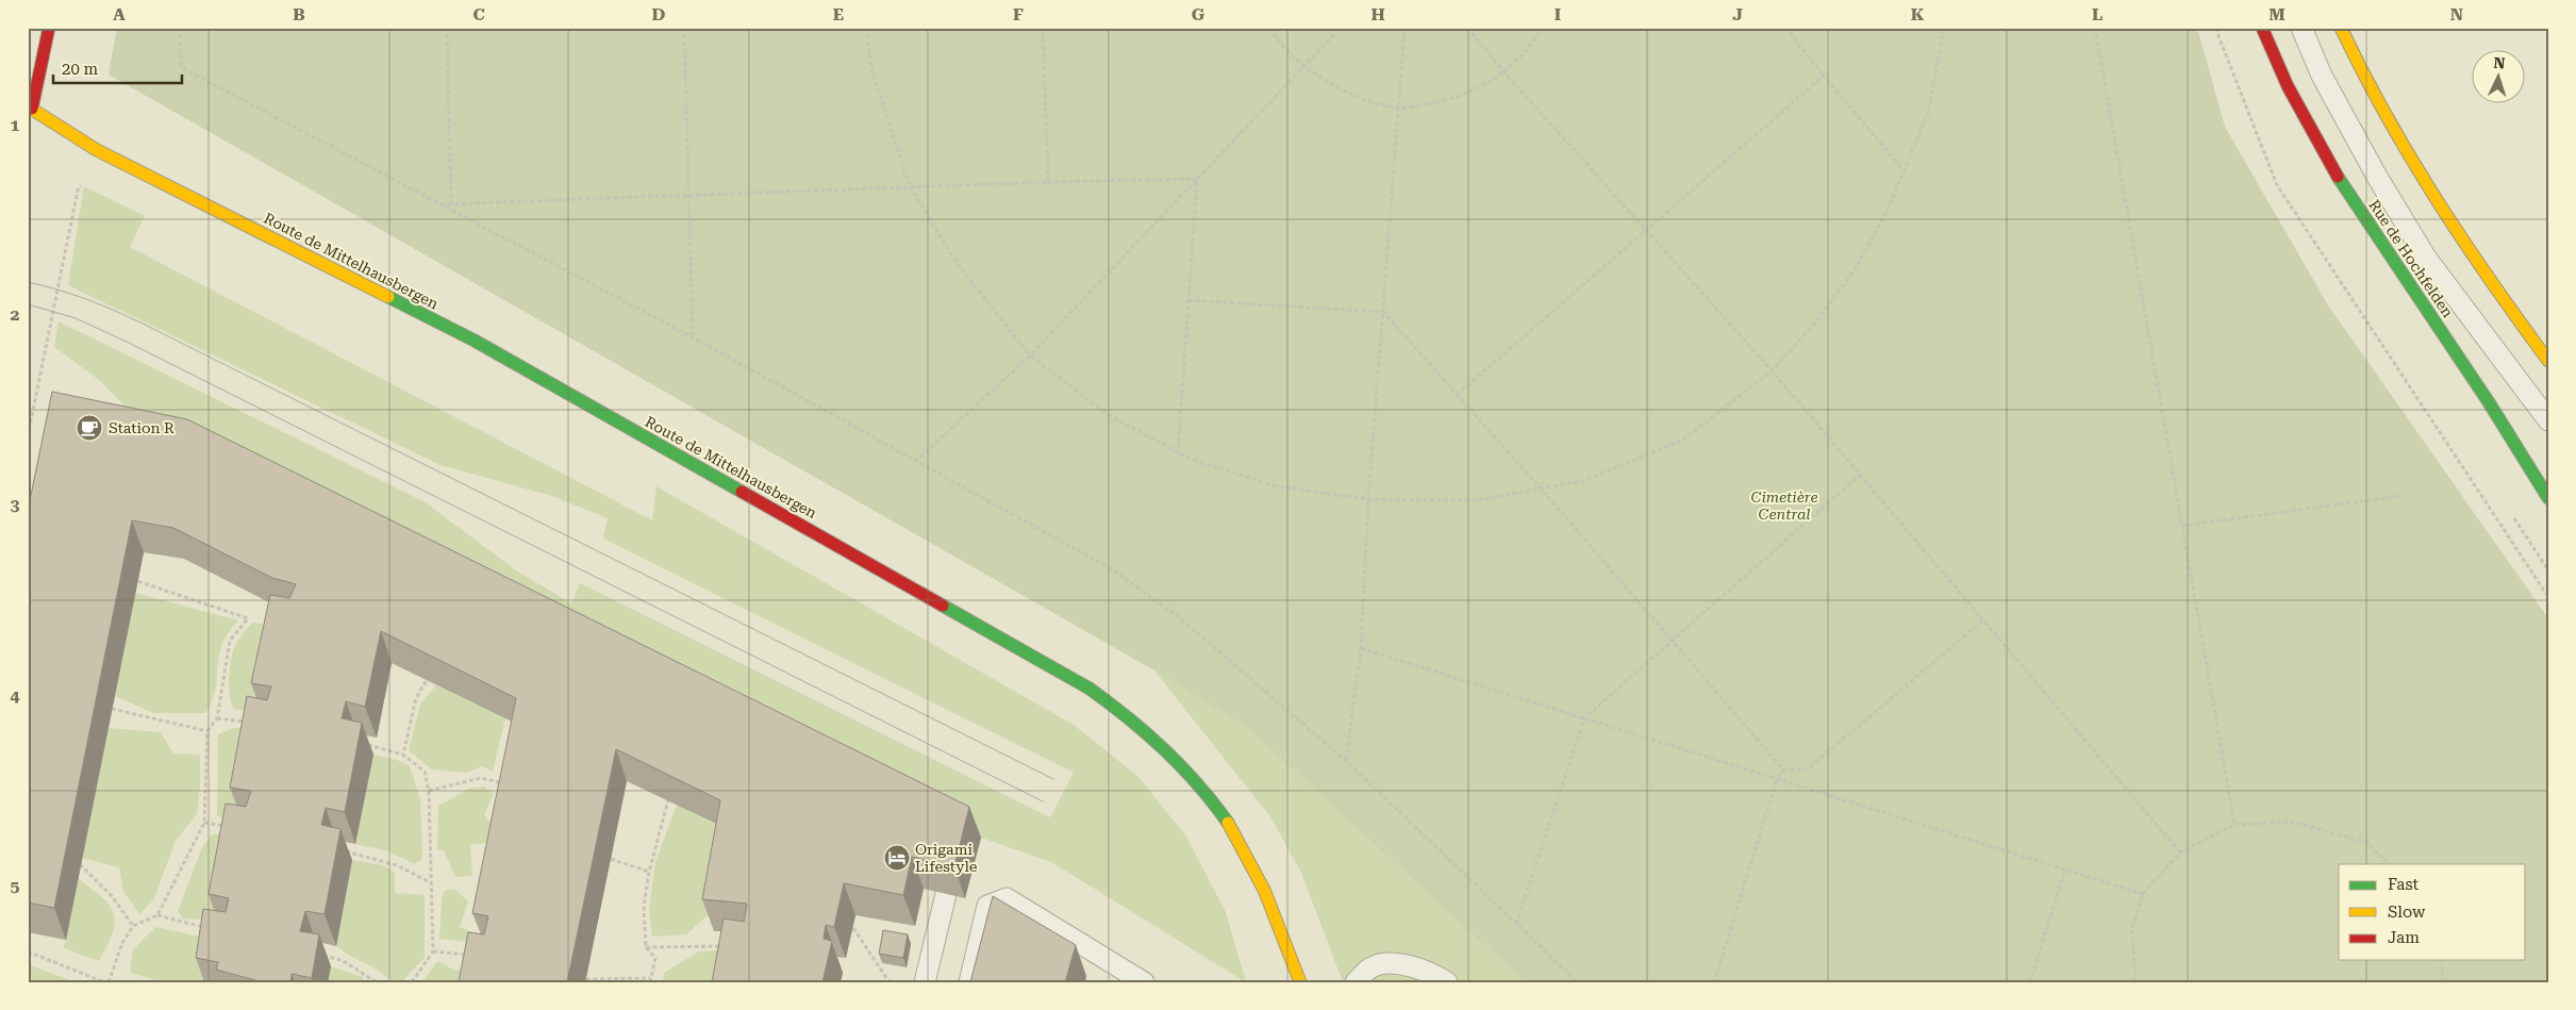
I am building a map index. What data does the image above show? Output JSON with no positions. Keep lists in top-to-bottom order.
{
  "streets": {
    "street": ["Rue de Hochfelden", "Route de Mittelhausbergen"]
  },
  "parks": ["Cimetière Central"],
  "places": {
    "cafe": ["Station R"],
    "hotel": ["Origami Lifestyle"]
  },
  "legend": ["Fast", "Slow", "Jam"],
  "scale_bar": "20 m",
  "north": "top",
  "grid": {
    "columns": [
      "A",
      "B",
      "C",
      "D",
      "E",
      "F",
      "G",
      "H",
      "I",
      "J",
      "K",
      "L",
      "M",
      "N"
    ],
    "rows": [
      "1",
      "2",
      "3",
      "4",
      "5"
    ]
  }
}
